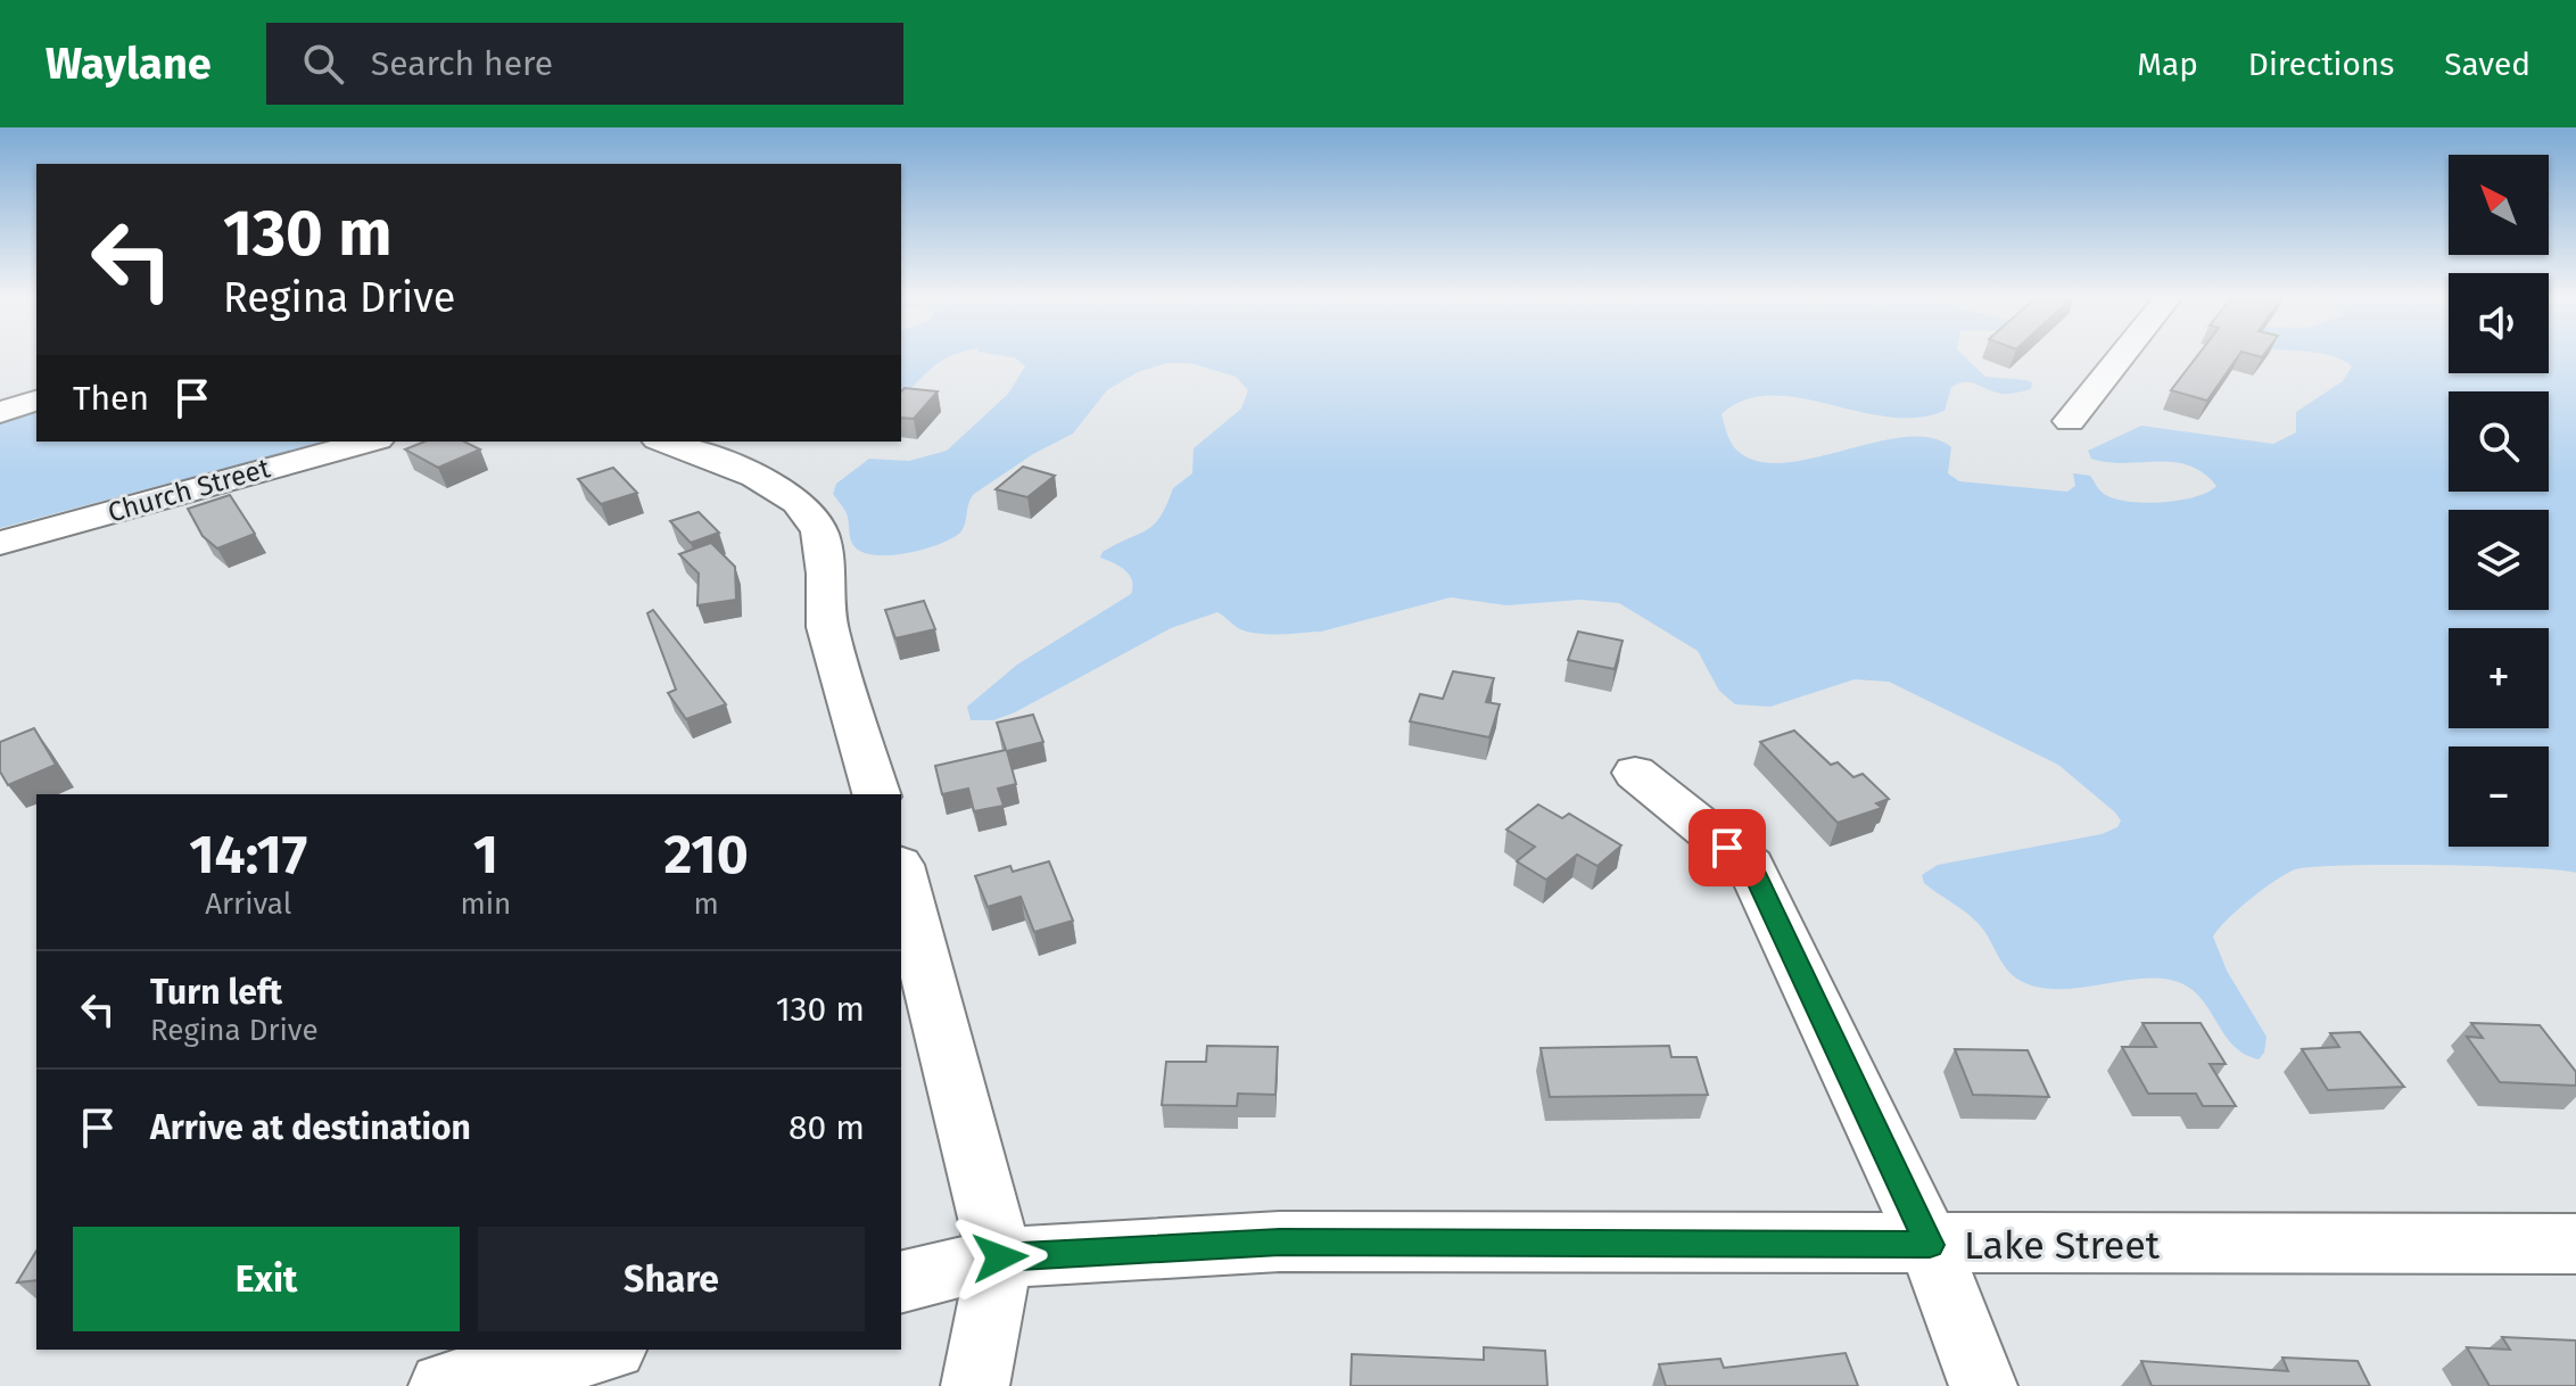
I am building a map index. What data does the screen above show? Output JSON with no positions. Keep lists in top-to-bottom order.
{
  "streets": {
    "street": ["Church Street", "Lake Street"]
  },
  "north": "top left",
  "page": {
    "header": "Waylane",
    "search": "Search here",
    "nav": ["Map", "Directions", "Saved"],
    "map_buttons": ["+", "−"],
    "turn": ["130 m", "Regina Drive"],
    "then": "Then",
    "eta": [
      "14:17",
      "Arrival",
      "1",
      "min",
      "210",
      "m"
    ],
    "list": [
      {
        "name": "Turn left",
        "note": "Regina Drive",
        "value": "130 m"
      },
      {
        "name": "Arrive at destination",
        "value": "80 m"
      }
    ],
    "buttons": ["Exit", "Share"]
  }
}
